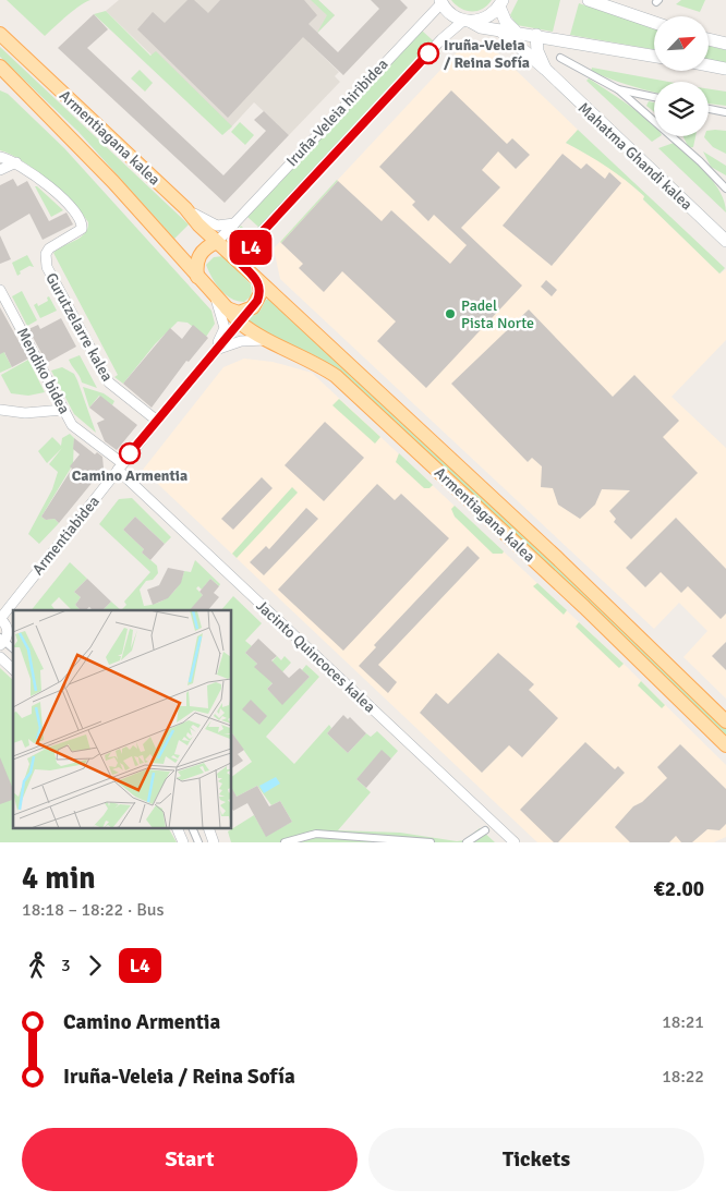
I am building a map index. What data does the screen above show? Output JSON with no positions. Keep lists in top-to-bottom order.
{
  "streets": {
    "main road": ["Armentiagana kalea", "Mahatma Ghandi kalea"],
    "street": [
      "Iruña-Veleia hiribidea",
      "Gurutzelarre kalea",
      "Mendiko bidea",
      "Armentiabidea",
      "Jacinto Quincoces kalea"
    ]
  },
  "crossings": [
    ["Iruña-Veleia hiribidea", "Armentiagana kalea"],
    ["Armentiagana kalea", "Armentiabidea"],
    ["Gurutzelarre kalea", "Armentiabidea"],
    ["Mendiko bidea", "Armentiabidea"],
    ["Mendiko bidea", "Jacinto Quincoces kalea"],
    ["Armentiabidea", "Jacinto Quincoces kalea"]
  ],
  "places": ["Iruña-Veleia / Reina Sofía", "Padel Pista Norte", "Camino Armentia"],
  "lines": ["bus line L4"],
  "north": "top right",
  "page": {
    "on_map": "L4",
    "heading": ["4 min", "18:18 – 18:22 · Bus", "€2.00"],
    "legs": ["3", "L4"],
    "list": [
      {
        "name": "Camino Armentia",
        "value": "18:21"
      },
      {
        "name": "Iruña-Veleia / Reina Sofía",
        "value": "18:22"
      }
    ],
    "buttons": ["Start", "Tickets"]
  }
}
